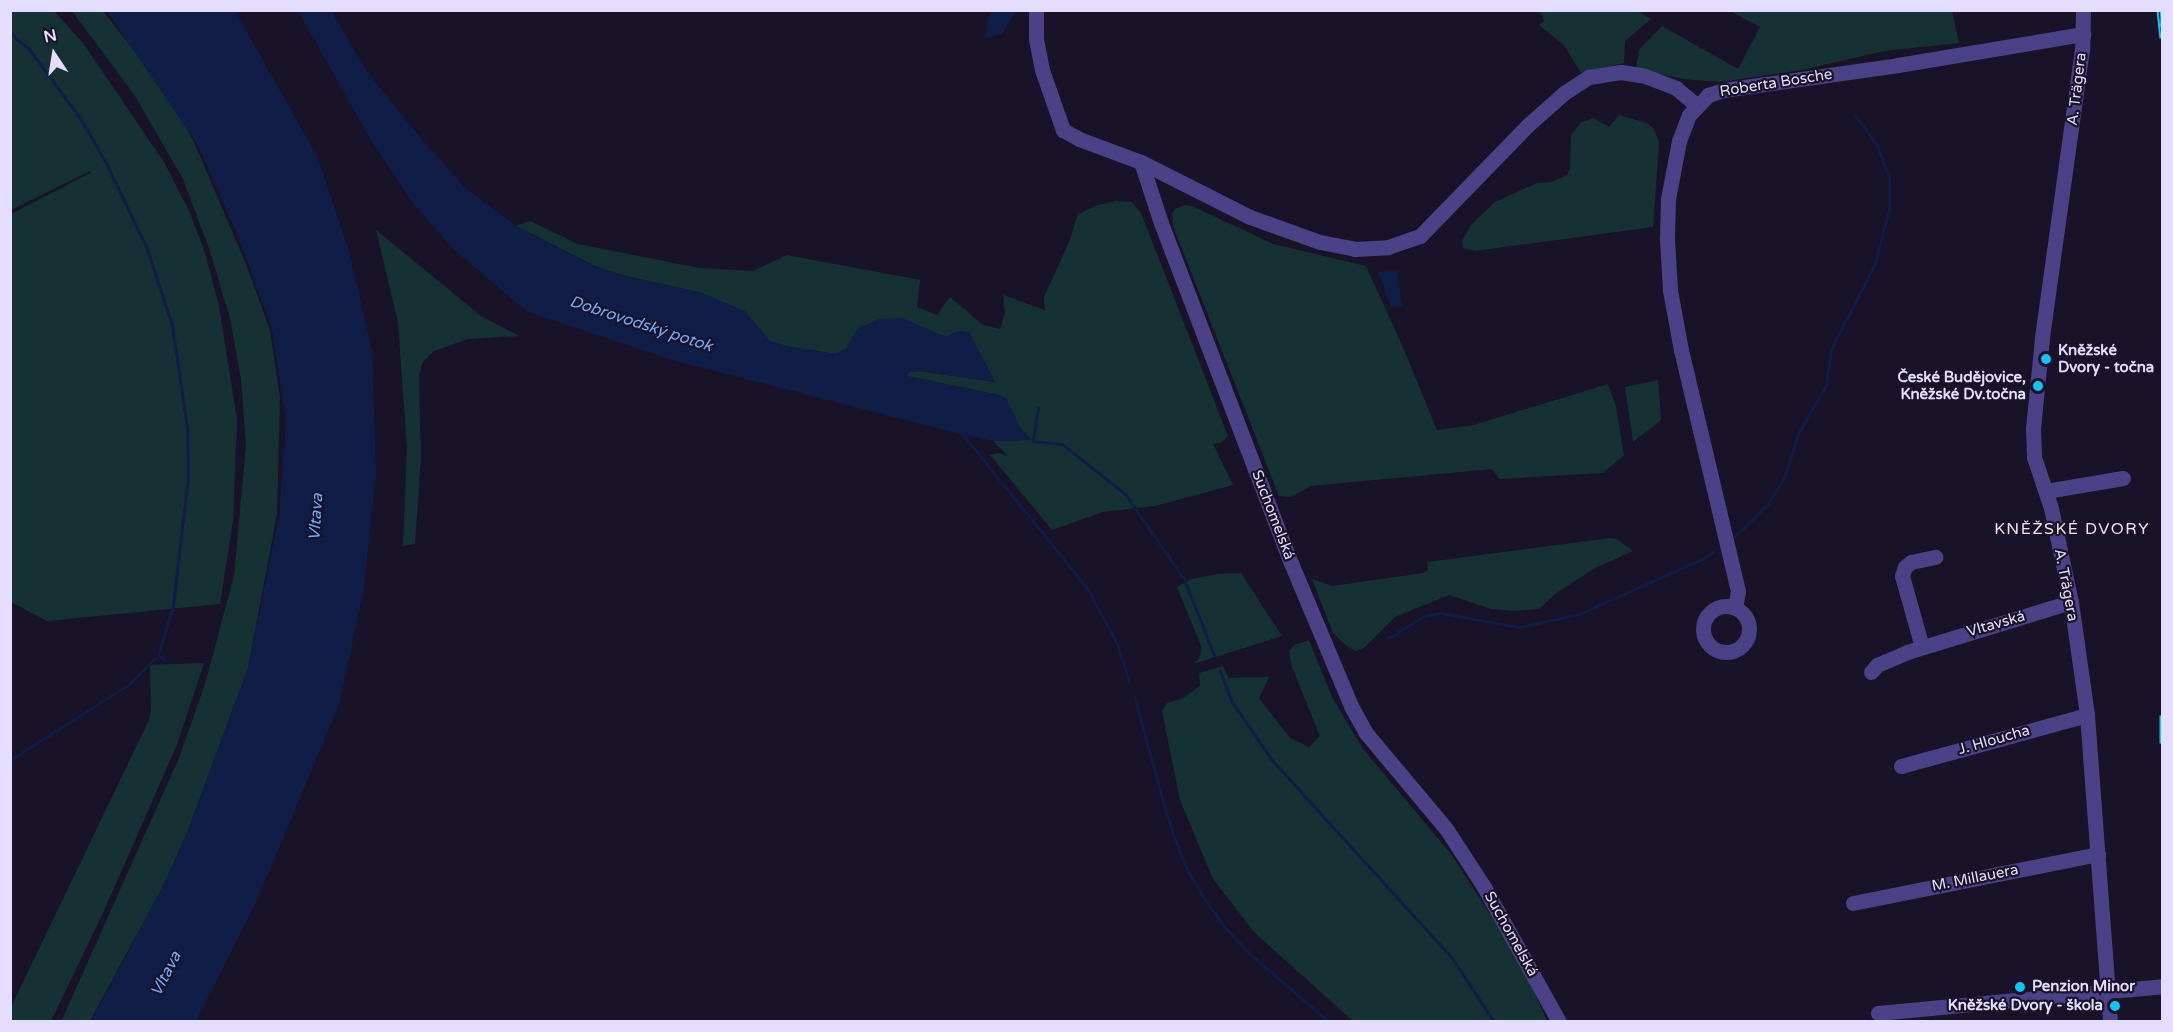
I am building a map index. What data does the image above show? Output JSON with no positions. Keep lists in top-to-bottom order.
{
  "streets": {
    "street": [
      "Roberta Bosche",
      "A. Trägera",
      "Suchomelská",
      "Vltavská",
      "J. Hloucha",
      "M. Millauera"
    ]
  },
  "crossings": [
    ["Roberta Bosche", "A. Trägera"],
    ["A. Trägera", "Vltavská"],
    ["A. Trägera", "J. Hloucha"],
    ["A. Trägera", "M. Millauera"]
  ],
  "districts": ["KNĚŽSKÉ DVORY"],
  "water": ["Dobrovodský potok", "Vltava"],
  "places": [
    "Kněžské Dvory - točna",
    "České Budějovice, Kněžské Dv.točna",
    "Penzion Minor",
    "Kněžské Dvory - škola"
  ],
  "north": "top"
}
